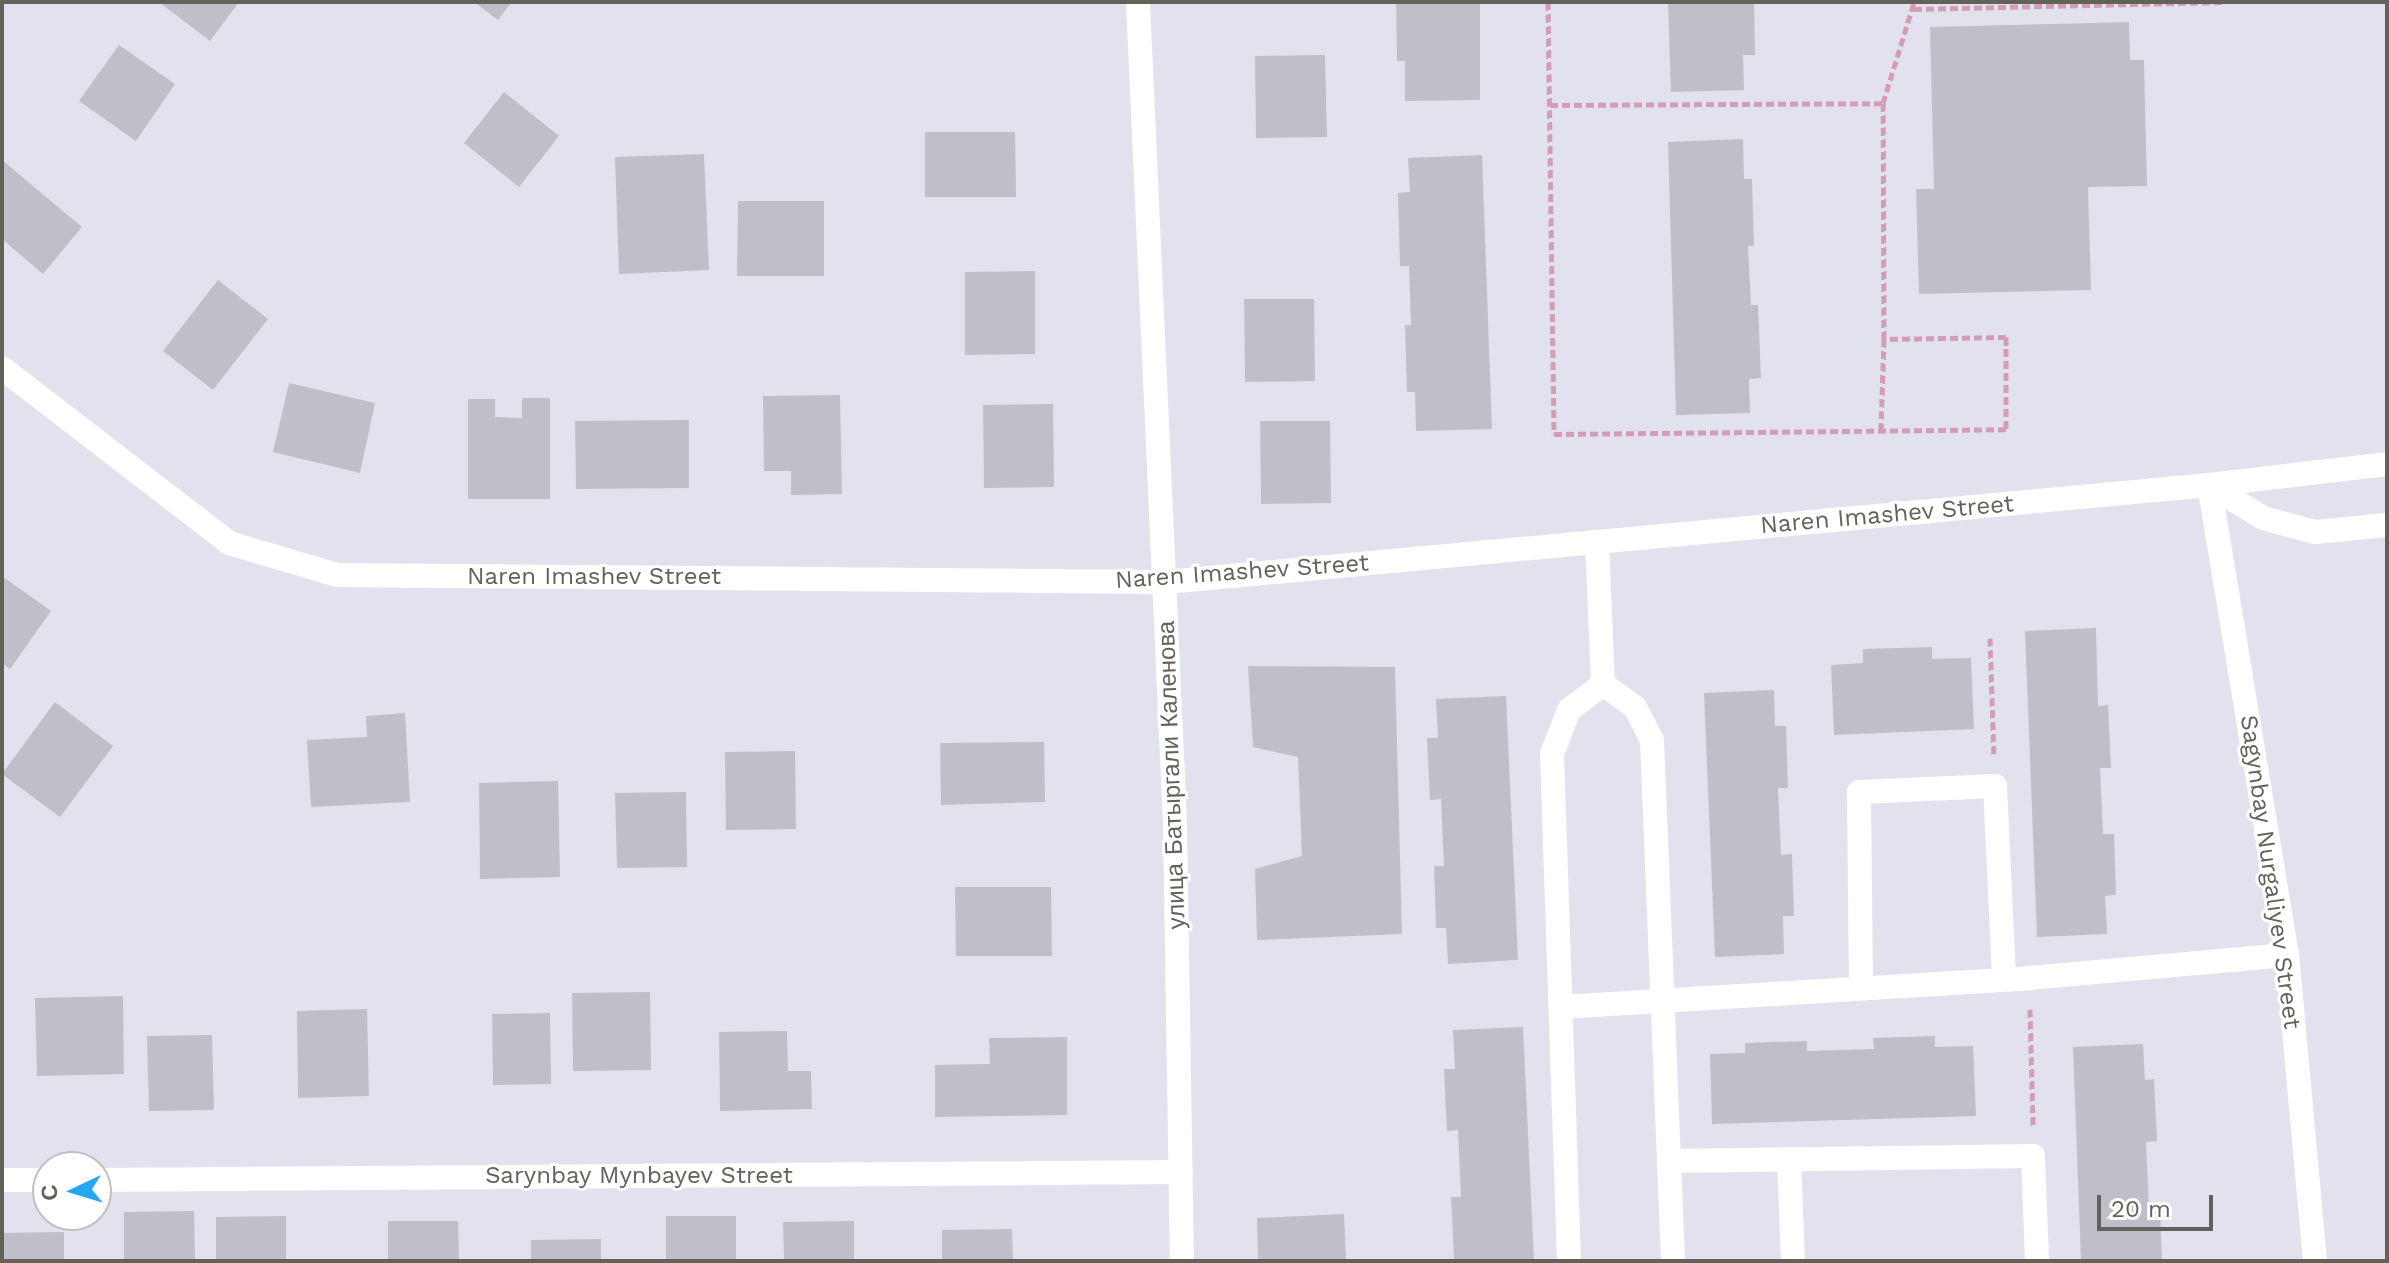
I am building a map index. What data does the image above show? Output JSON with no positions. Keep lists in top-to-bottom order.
{
  "streets": {
    "street": [
      "Naren Imashev Street",
      "улица Батыргали Каленова",
      "Sagynbay Nurgaliyev Street",
      "Sarynbay Mynbayev Street"
    ]
  },
  "crossings": [
    ["Naren Imashev Street", "улица Батыргали Каленова"],
    ["Naren Imashev Street", "Sagynbay Nurgaliyev Street"],
    ["улица Батыргали Каленова", "Sarynbay Mynbayev Street"]
  ],
  "scale_bar": "20 m",
  "north": "left"
}
